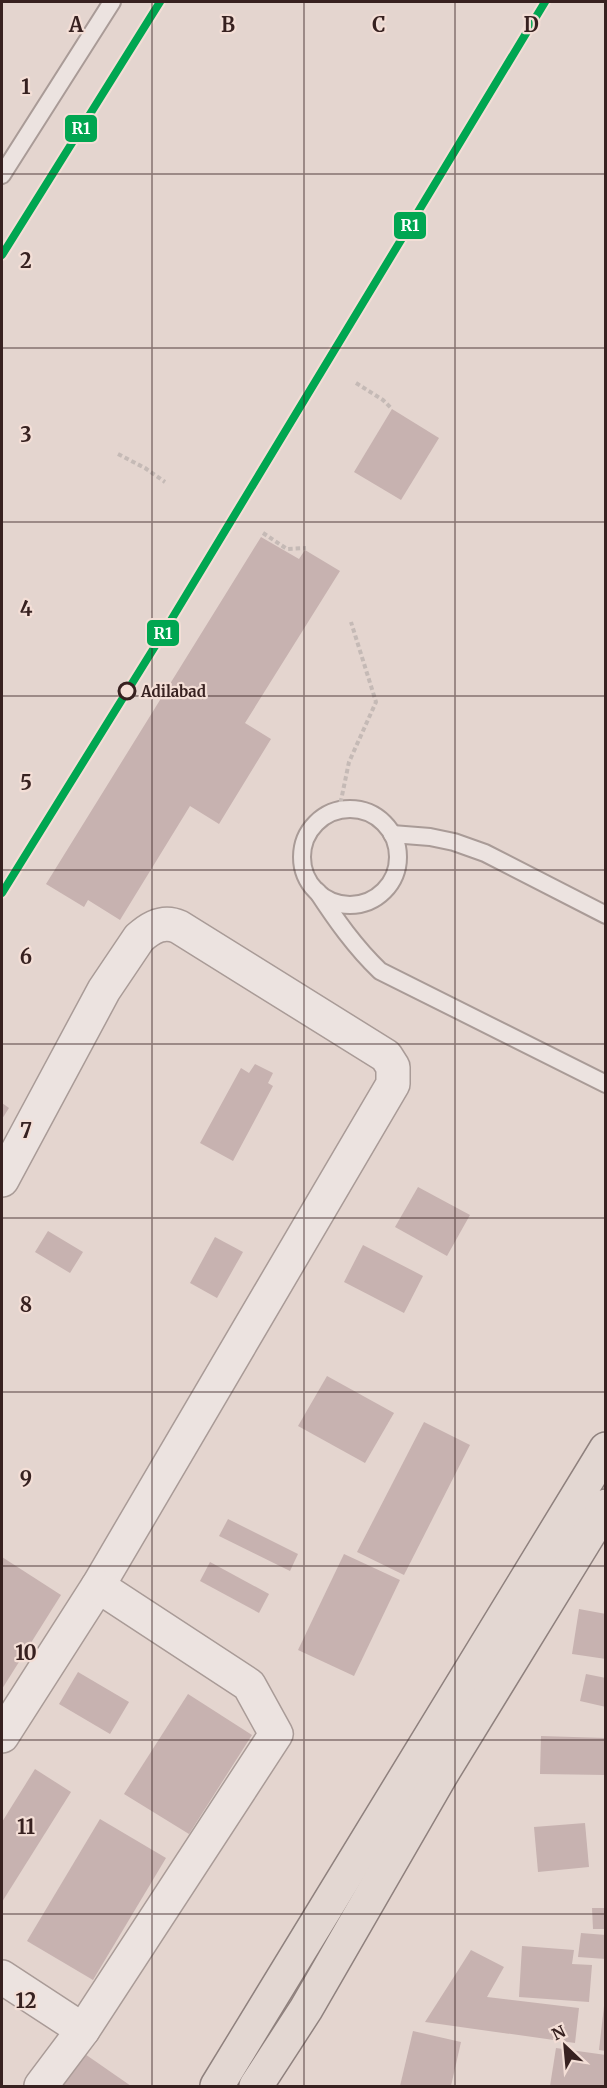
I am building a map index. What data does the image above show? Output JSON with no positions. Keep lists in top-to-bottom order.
{
  "places": ["Adilabad"],
  "lines": ["transit line R1"],
  "north": "top left",
  "grid": {
    "columns": [
      "A",
      "B",
      "C",
      "D"
    ],
    "rows": [
      "1",
      "2",
      "3",
      "4",
      "5",
      "6",
      "7",
      "8",
      "9",
      "10",
      "11",
      "12"
    ]
  }
}
